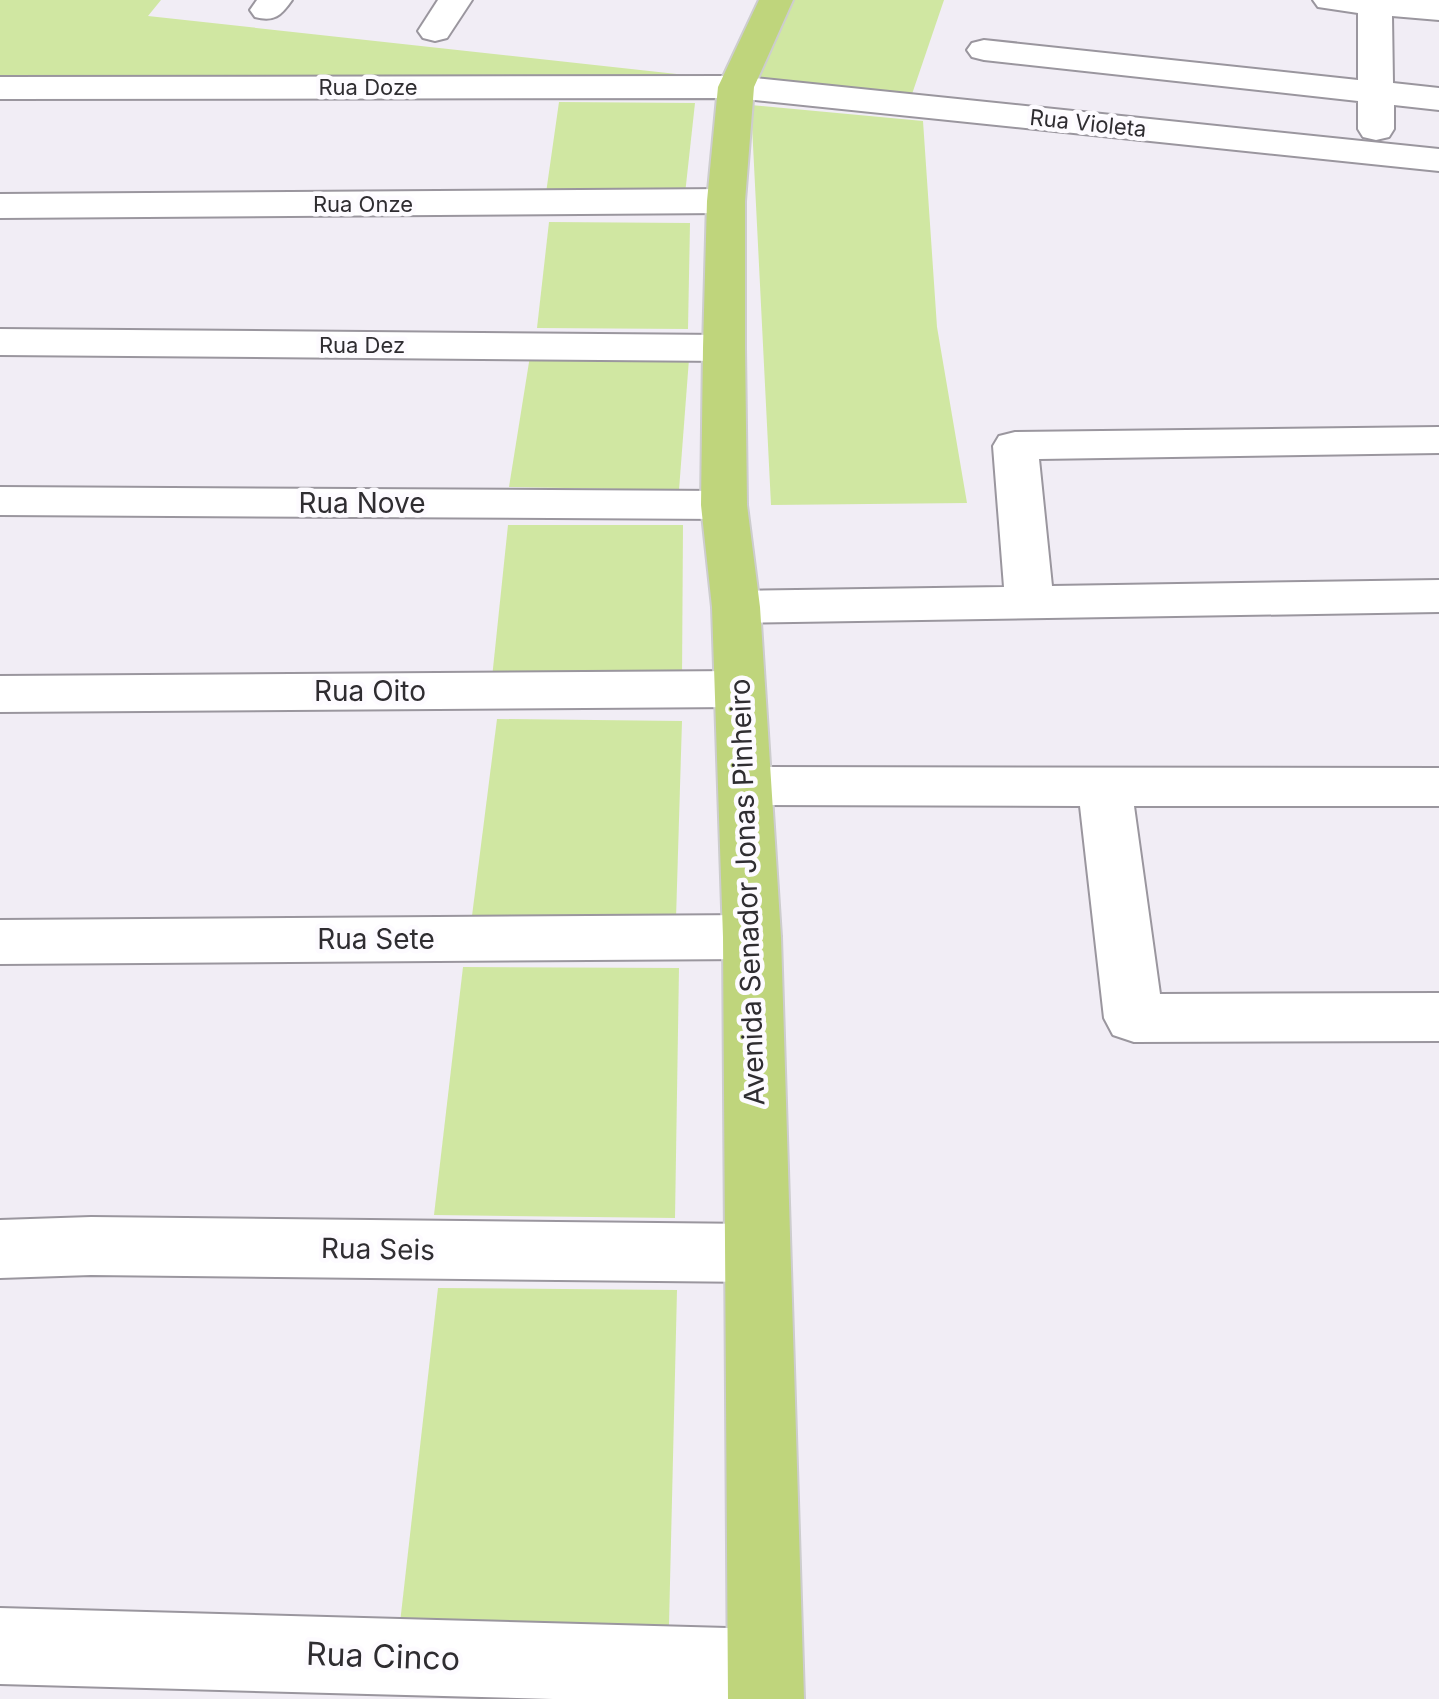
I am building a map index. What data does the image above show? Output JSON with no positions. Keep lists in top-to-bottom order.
{
  "streets": {
    "main road": ["Avenida Senador Jonas Pinheiro"],
    "street": [
      "Rua Doze",
      "Rua Violeta",
      "Rua Onze",
      "Rua Dez",
      "Rua Nove",
      "Rua Oito",
      "Rua Sete",
      "Rua Seis",
      "Rua Cinco"
    ]
  },
  "crossings": [
    ["Rua Doze", "Rua Violeta"],
    ["Rua Doze", "Avenida Senador Jonas Pinheiro"],
    ["Rua Violeta", "Avenida Senador Jonas Pinheiro"],
    ["Rua Onze", "Avenida Senador Jonas Pinheiro"],
    ["Rua Dez", "Avenida Senador Jonas Pinheiro"],
    ["Rua Nove", "Avenida Senador Jonas Pinheiro"],
    ["Rua Oito", "Avenida Senador Jonas Pinheiro"],
    ["Avenida Senador Jonas Pinheiro", "Rua Sete"],
    ["Avenida Senador Jonas Pinheiro", "Rua Seis"],
    ["Avenida Senador Jonas Pinheiro", "Rua Cinco"]
  ]
}
